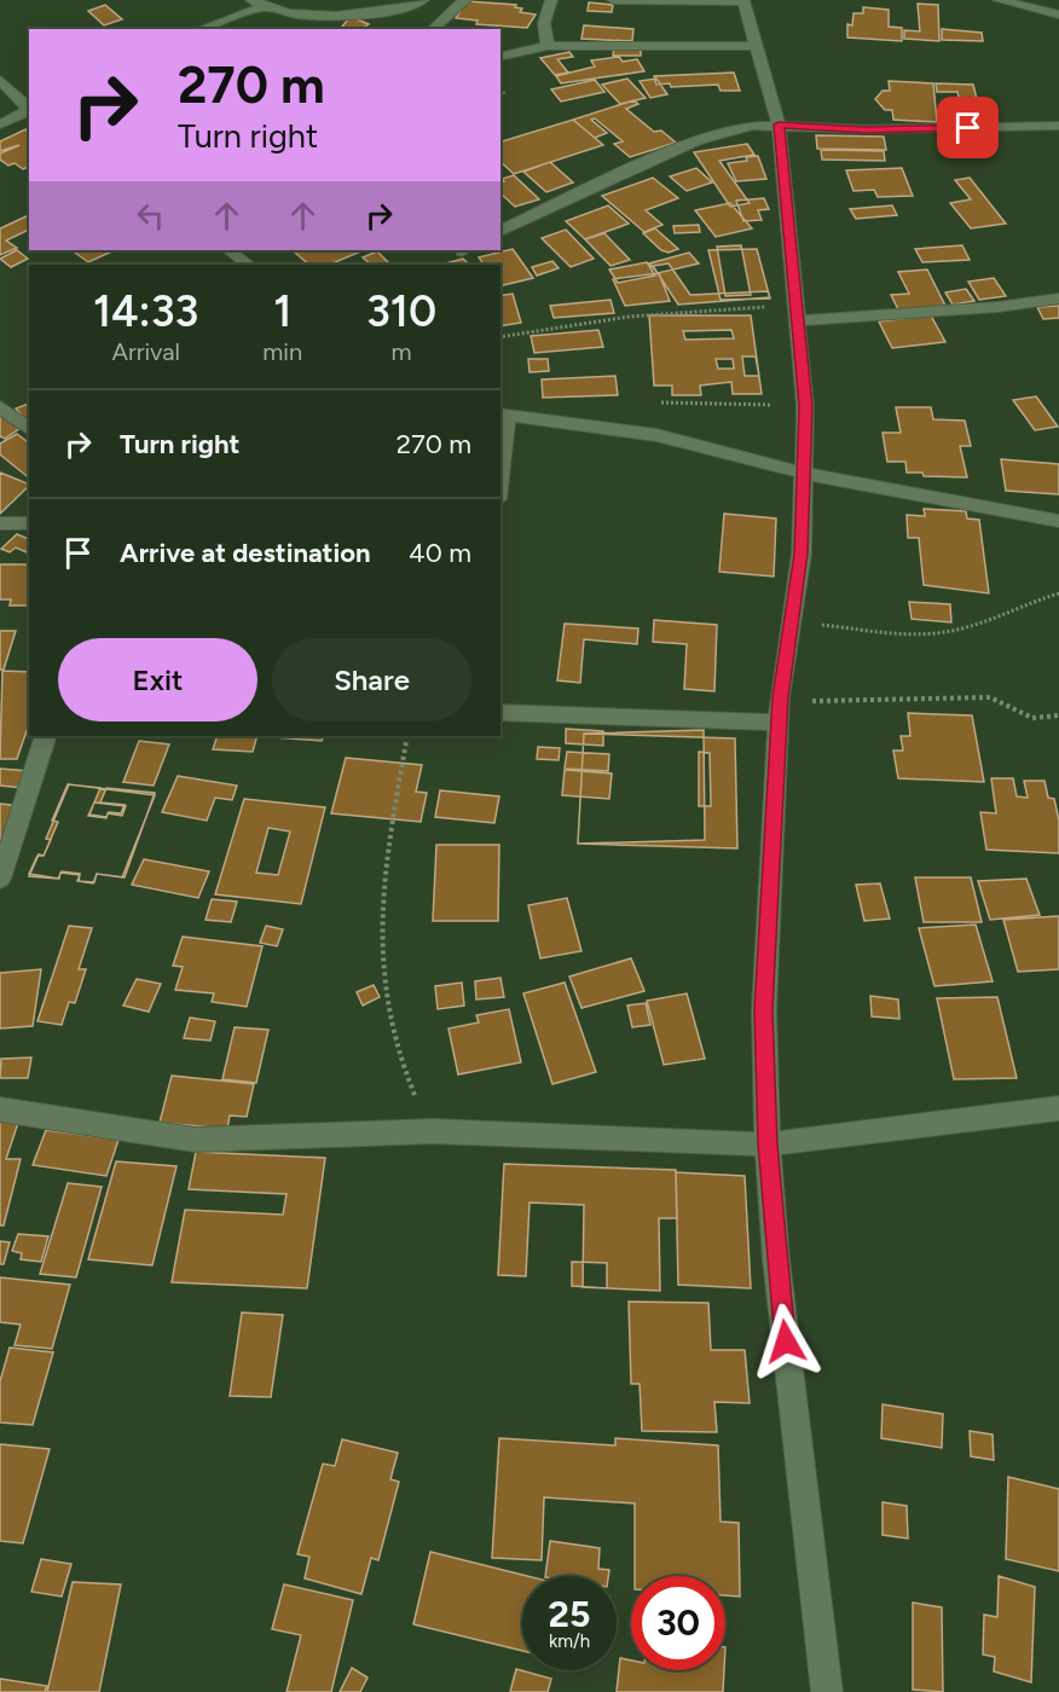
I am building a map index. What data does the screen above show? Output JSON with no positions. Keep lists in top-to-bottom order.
{
  "page": {
    "turn": ["270 m", "Turn right"],
    "eta": [
      "14:33",
      "Arrival",
      "1",
      "min",
      "310",
      "m"
    ],
    "list": [
      {
        "name": "Turn right",
        "value": "270 m"
      },
      {
        "name": "Arrive at destination",
        "value": "40 m"
      }
    ],
    "buttons": ["Exit", "Share"],
    "speed": "25 km/h",
    "limit": "30"
  }
}
